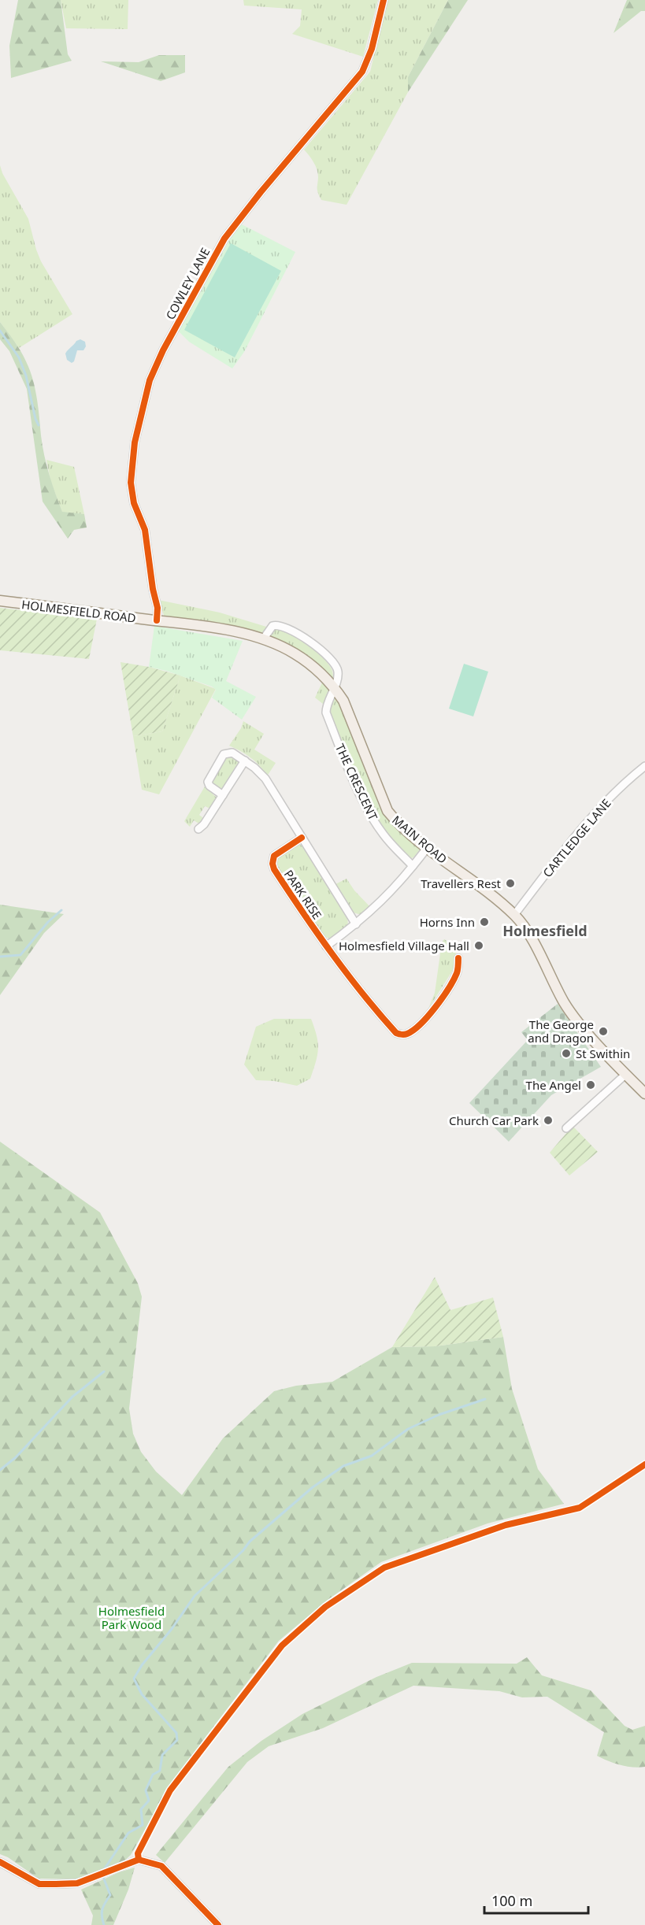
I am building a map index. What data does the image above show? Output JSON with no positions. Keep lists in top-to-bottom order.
{
  "streets": {
    "main road": ["HOLMESFIELD ROAD", "MAIN ROAD"],
    "street": [
      "COWLEY LANE",
      "THE CRESCENT",
      "CARTLEDGE LANE",
      "PARK RISE"
    ]
  },
  "crossings": [
    ["COWLEY LANE", "HOLMESFIELD ROAD"],
    ["COWLEY LANE", "MAIN ROAD"],
    ["HOLMESFIELD ROAD", "MAIN ROAD"],
    ["THE CRESCENT", "MAIN ROAD"],
    ["CARTLEDGE LANE", "MAIN ROAD"]
  ],
  "districts": ["Holmesfield"],
  "parks": ["Holmesfield Park Wood"],
  "places": [
    "Travellers Rest",
    "Horns Inn",
    "Holmesfield Village Hall",
    "The George and Dragon",
    "St Swithin",
    "The Angel",
    "Church Car Park"
  ],
  "scale_bar": "100 m"
}
